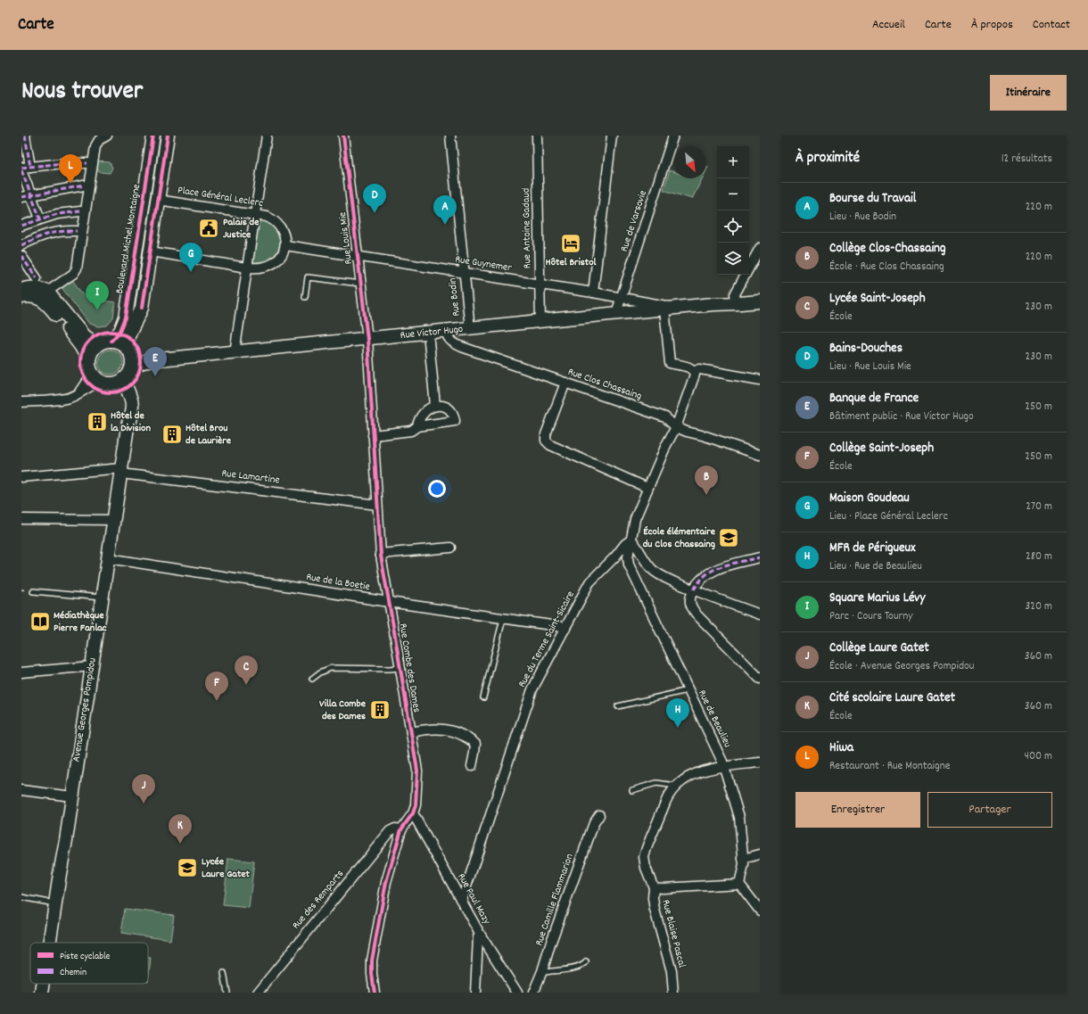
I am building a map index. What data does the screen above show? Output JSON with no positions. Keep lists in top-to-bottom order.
{
  "streets": {
    "main road": ["Boulevard Michel Montaigne", "Rue Victor Hugo", "Avenue Georges Pompidou"],
    "street": [
      "Place Général Leclerc",
      "Rue de Varsovie",
      "Rue Antoine Gadaud",
      "Rue Louis Mie",
      "Rue Guynemer",
      "Rue Bodin",
      "Rue Clos Chassaing",
      "Rue Lamartine",
      "Rue de la Boetie",
      "Rue du Terme Saint-Sicaire",
      "Rue Combe des Dames",
      "Rue de Beaulieu",
      "Rue Paul Mazy",
      "Rue des Remparts",
      "Rue Camille Flammarion",
      "Rue Blaise Pascal"
    ]
  },
  "crossings": [
    ["Place Général Leclerc", "Rue Guynemer"],
    ["Rue de Varsovie", "Rue Guynemer"],
    ["Rue de Varsovie", "Rue Victor Hugo"],
    ["Rue Antoine Gadaud", "Rue Guynemer"],
    ["Rue Antoine Gadaud", "Rue Victor Hugo"],
    ["Rue Louis Mie", "Rue Guynemer"],
    ["Rue Louis Mie", "Rue Victor Hugo"],
    ["Rue Louis Mie", "Rue Combe des Dames"],
    ["Boulevard Michel Montaigne", "Rue Victor Hugo"],
    ["Boulevard Michel Montaigne", "Avenue Georges Pompidou"],
    ["Rue Guynemer", "Rue Bodin"],
    ["Rue Guynemer", "Rue Victor Hugo"],
    ["Rue Bodin", "Rue Victor Hugo"],
    ["Rue Victor Hugo", "Rue Clos Chassaing"],
    ["Rue Victor Hugo", "Rue Combe des Dames"],
    ["Rue Victor Hugo", "Avenue Georges Pompidou"],
    ["Rue Lamartine", "Rue Combe des Dames"],
    ["Rue Lamartine", "Avenue Georges Pompidou"],
    ["Rue de la Boetie", "Rue du Terme Saint-Sicaire"],
    ["Rue de la Boetie", "Rue Combe des Dames"],
    ["Rue de la Boetie", "Avenue Georges Pompidou"],
    ["Rue du Terme Saint-Sicaire", "Rue de Beaulieu"],
    ["Rue du Terme Saint-Sicaire", "Rue Paul Mazy"],
    ["Rue Combe des Dames", "Rue Paul Mazy"],
    ["Rue Combe des Dames", "Rue des Remparts"],
    ["Rue de Beaulieu", "Rue Blaise Pascal"]
  ],
  "places": {
    "public building": ["Palais de Justice"],
    "hotel": ["Hôtel Bristol"],
    "building": ["Hôtel de la Division", "Hôtel Brou de Laurière", "Villa Combe des Dames"],
    "school or university": ["École élémentaire du Clos Chassaing", "Lycée Laure Gatet"],
    "library": ["Médiathèque Pierre Fanlac"]
  },
  "legend": ["Piste cyclable", "Chemin"],
  "north": "bottom right",
  "page": {
    "header": "Carte",
    "nav": [
      "Accueil",
      "Carte",
      "À propos",
      "Contact"
    ],
    "title": "Nous trouver",
    "buttons": [
      "Itinéraire",
      ["Enregistrer", "Partager"]
    ],
    "heading": ["À proximité", "12 résultats"],
    "map_buttons": ["+", "−"],
    "pins": [
      "L",
      "D",
      "A",
      "G",
      "I",
      "E",
      "B",
      "C",
      "F",
      "H",
      "J",
      "K"
    ],
    "list": [
      {
        "mark": "A",
        "name": "Bourse du Travail",
        "note": "Lieu · Rue Bodin",
        "value": "220 m"
      },
      {
        "mark": "B",
        "name": "Collège Clos-Chassaing",
        "note": "École · Rue Clos Chassaing",
        "value": "220 m"
      },
      {
        "mark": "C",
        "name": "Lycée Saint-Joseph",
        "note": "École",
        "value": "230 m"
      },
      {
        "mark": "D",
        "name": "Bains-Douches",
        "note": "Lieu · Rue Louis Mie",
        "value": "230 m"
      },
      {
        "mark": "E",
        "name": "Banque de France",
        "note": "Bâtiment public · Rue Victor Hugo",
        "value": "250 m"
      },
      {
        "mark": "F",
        "name": "Collège Saint-Joseph",
        "note": "École",
        "value": "250 m"
      },
      {
        "mark": "G",
        "name": "Maison Goudeau",
        "note": "Lieu · Place Général Leclerc",
        "value": "270 m"
      },
      {
        "mark": "H",
        "name": "MFR de Périgueux",
        "note": "Lieu · Rue de Beaulieu",
        "value": "280 m"
      },
      {
        "mark": "I",
        "name": "Square Marius Lévy",
        "note": "Parc · Cours Tourny",
        "value": "320 m"
      },
      {
        "mark": "J",
        "name": "Collège Laure Gatet",
        "note": "École · Avenue Georges Pompidou",
        "value": "360 m"
      },
      {
        "mark": "K",
        "name": "Cité scolaire Laure Gatet",
        "note": "École",
        "value": "360 m"
      },
      {
        "mark": "L",
        "name": "Hiwa",
        "note": "Restaurant · Rue Montaigne",
        "value": "400 m"
      }
    ]
  }
}
